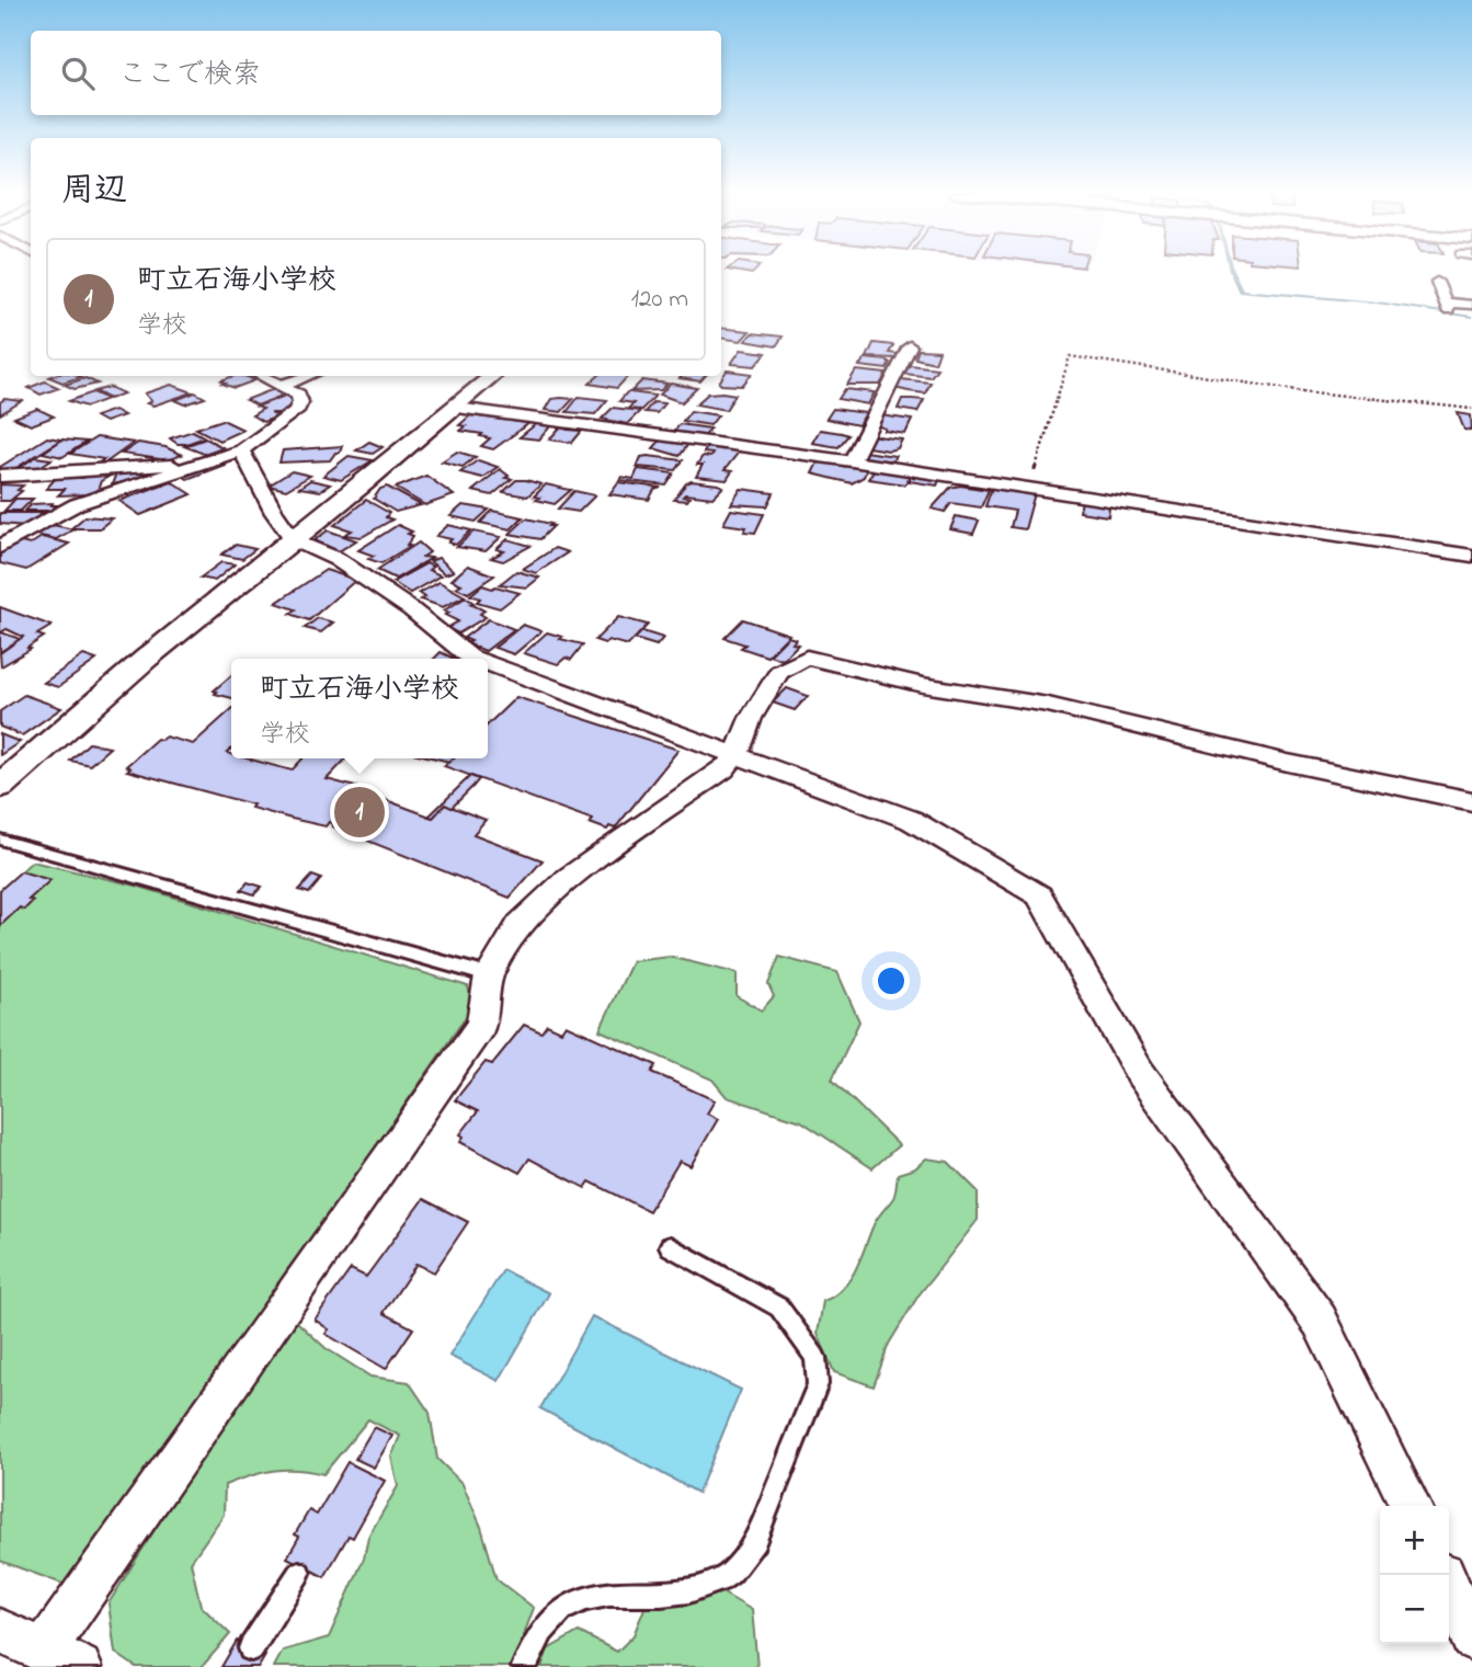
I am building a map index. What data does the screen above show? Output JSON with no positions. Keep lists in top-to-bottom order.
{
  "page": {
    "search": "ここで検索",
    "heading": "周辺",
    "list": [
      {
        "mark": "1",
        "name": "町立石海小学校",
        "note": "学校",
        "value": "120 m"
      }
    ],
    "popup": ["町立石海小学校", "学校"],
    "pins": "1",
    "map_buttons": ["+", "−"]
  }
}
